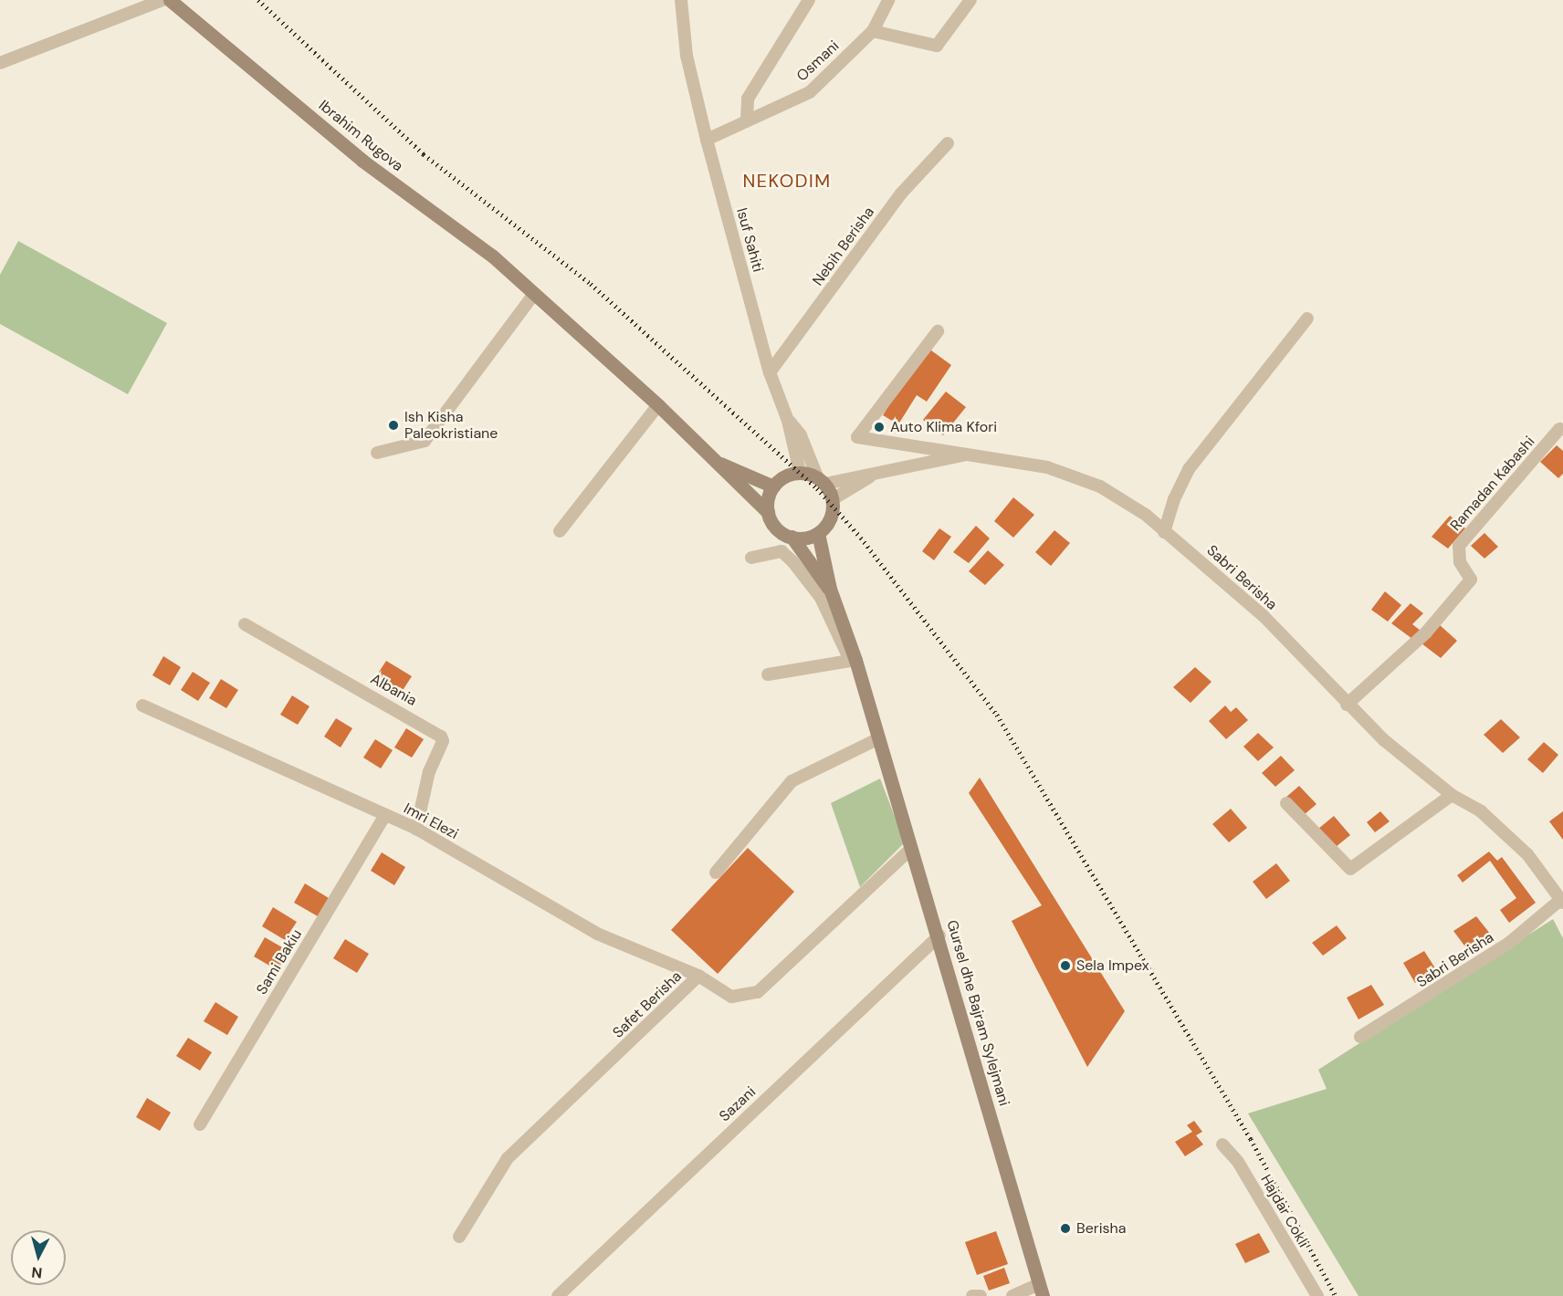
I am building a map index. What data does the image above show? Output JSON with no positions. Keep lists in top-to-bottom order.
{
  "streets": {
    "street": [
      "Osmani",
      "Ibrahim Rugova",
      "Isuf Sahiti",
      "Nebih Berisha",
      "Ramadan Kabashi",
      "Sabri Berisha",
      "Albania",
      "Imri Elezi",
      "Sami Bakiu",
      "Safet Berisha",
      "Gursel dhe Bajram Sylejmani",
      "Sazani",
      "Hajdar Cokli"
    ]
  },
  "crossings": [
    ["Osmani", "Isuf Sahiti"],
    ["Ibrahim Rugova", "Isuf Sahiti"],
    ["Ibrahim Rugova", "Sabri Berisha"],
    ["Ibrahim Rugova", "Gursel dhe Bajram Sylejmani"],
    ["Isuf Sahiti", "Nebih Berisha"],
    ["Isuf Sahiti", "Sabri Berisha"],
    ["Isuf Sahiti", "Gursel dhe Bajram Sylejmani"],
    ["Ramadan Kabashi", "Sabri Berisha"],
    ["Sabri Berisha", "Gursel dhe Bajram Sylejmani"],
    ["Albania", "Imri Elezi"],
    ["Imri Elezi", "Sami Bakiu"],
    ["Imri Elezi", "Safet Berisha"],
    ["Safet Berisha", "Gursel dhe Bajram Sylejmani"],
    ["Gursel dhe Bajram Sylejmani", "Sazani"]
  ],
  "districts": ["NEKODIM"],
  "places": [
    "Ish Kisha Paleokristiane",
    "Auto Klima Kfori",
    "Sela Impex",
    "Berisha"
  ],
  "north": "bottom"
}
